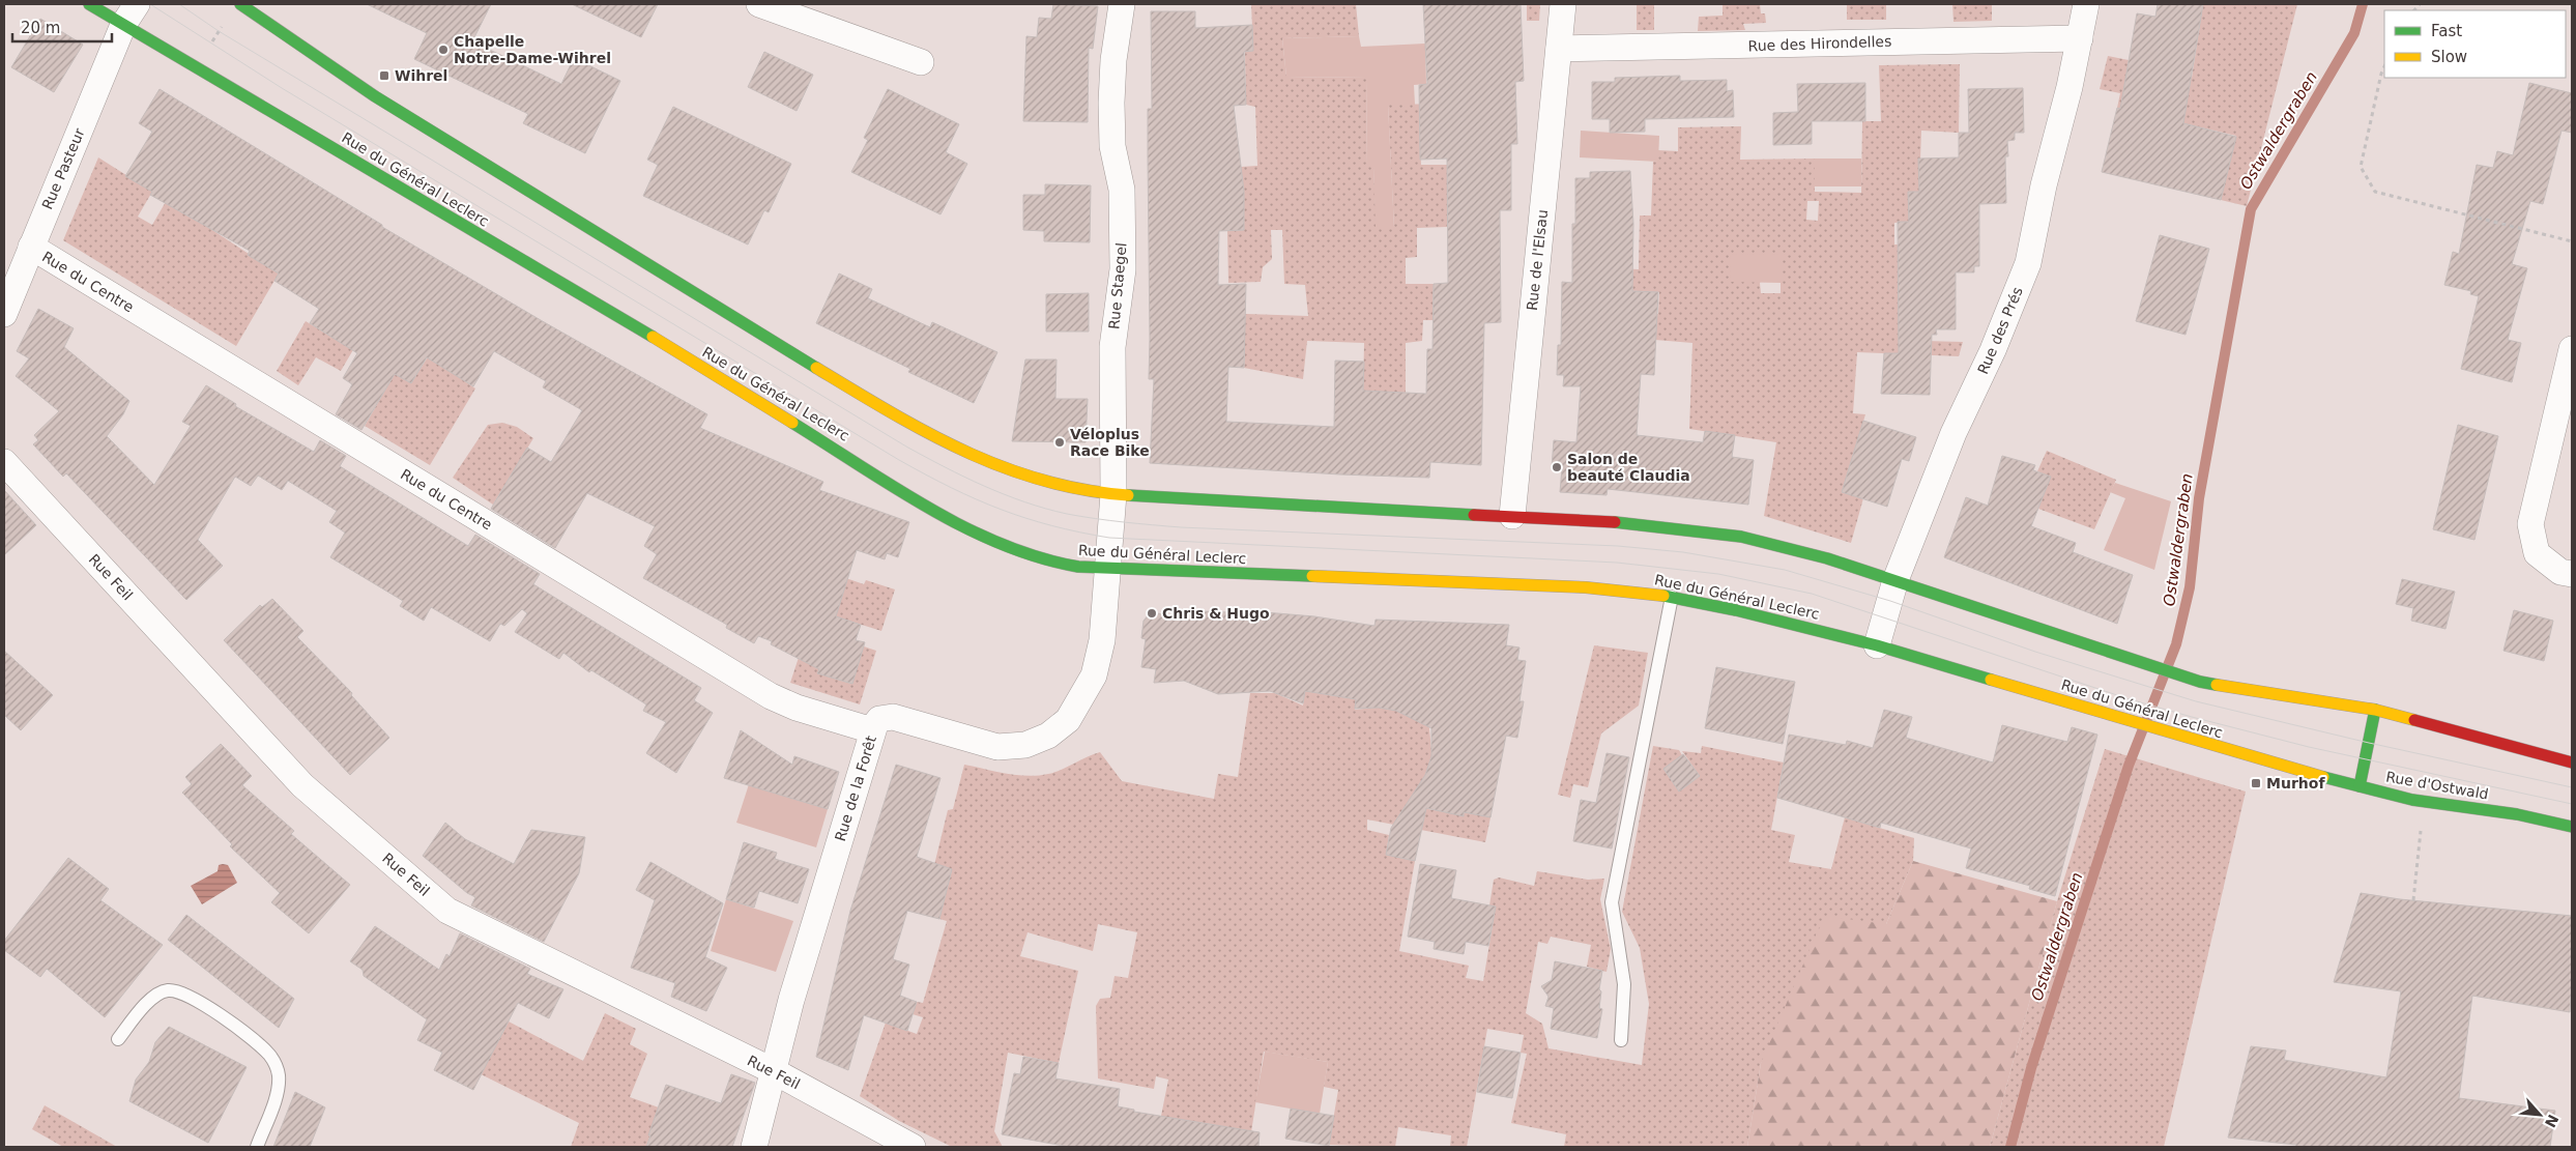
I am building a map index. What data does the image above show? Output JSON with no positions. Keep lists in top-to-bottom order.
{
  "streets": {
    "main road": ["Rue du Général Leclerc", "Rue d'Ostwald"],
    "street": [
      "Rue des Hirondelles",
      "Rue Pasteur",
      "Rue de l'Elsau",
      "Rue du Centre",
      "Rue Staegel",
      "Rue des Prés",
      "Rue Feil",
      "Rue de la Forêt"
    ]
  },
  "crossings": [
    ["Rue des Hirondelles", "Rue de l'Elsau"],
    ["Rue des Hirondelles", "Rue des Prés"],
    ["Rue Pasteur", "Rue du Général Leclerc"],
    ["Rue Pasteur", "Rue du Centre"],
    ["Rue du Général Leclerc", "Rue Staegel"],
    ["Rue du Général Leclerc", "Rue des Prés"],
    ["Rue du Général Leclerc", "Rue d'Ostwald"],
    ["Rue du Général Leclerc", "Rue de la Forêt"],
    ["Rue du Centre", "Rue de la Forêt"],
    ["Rue Staegel", "Rue de la Forêt"],
    ["Rue Feil", "Rue de la Forêt"]
  ],
  "water": ["Ostwaldergraben"],
  "places": {
    "other": [
      "Chapelle Notre-Dame-Wihrel",
      "Véloplus Race Bike",
      "Salon de beauté Claudia",
      "Chris & Hugo"
    ],
    "transit": ["Wihrel", "Murhof"]
  },
  "legend": ["Fast", "Slow"],
  "scale_bar": "20 m",
  "north": "bottom right"
}
